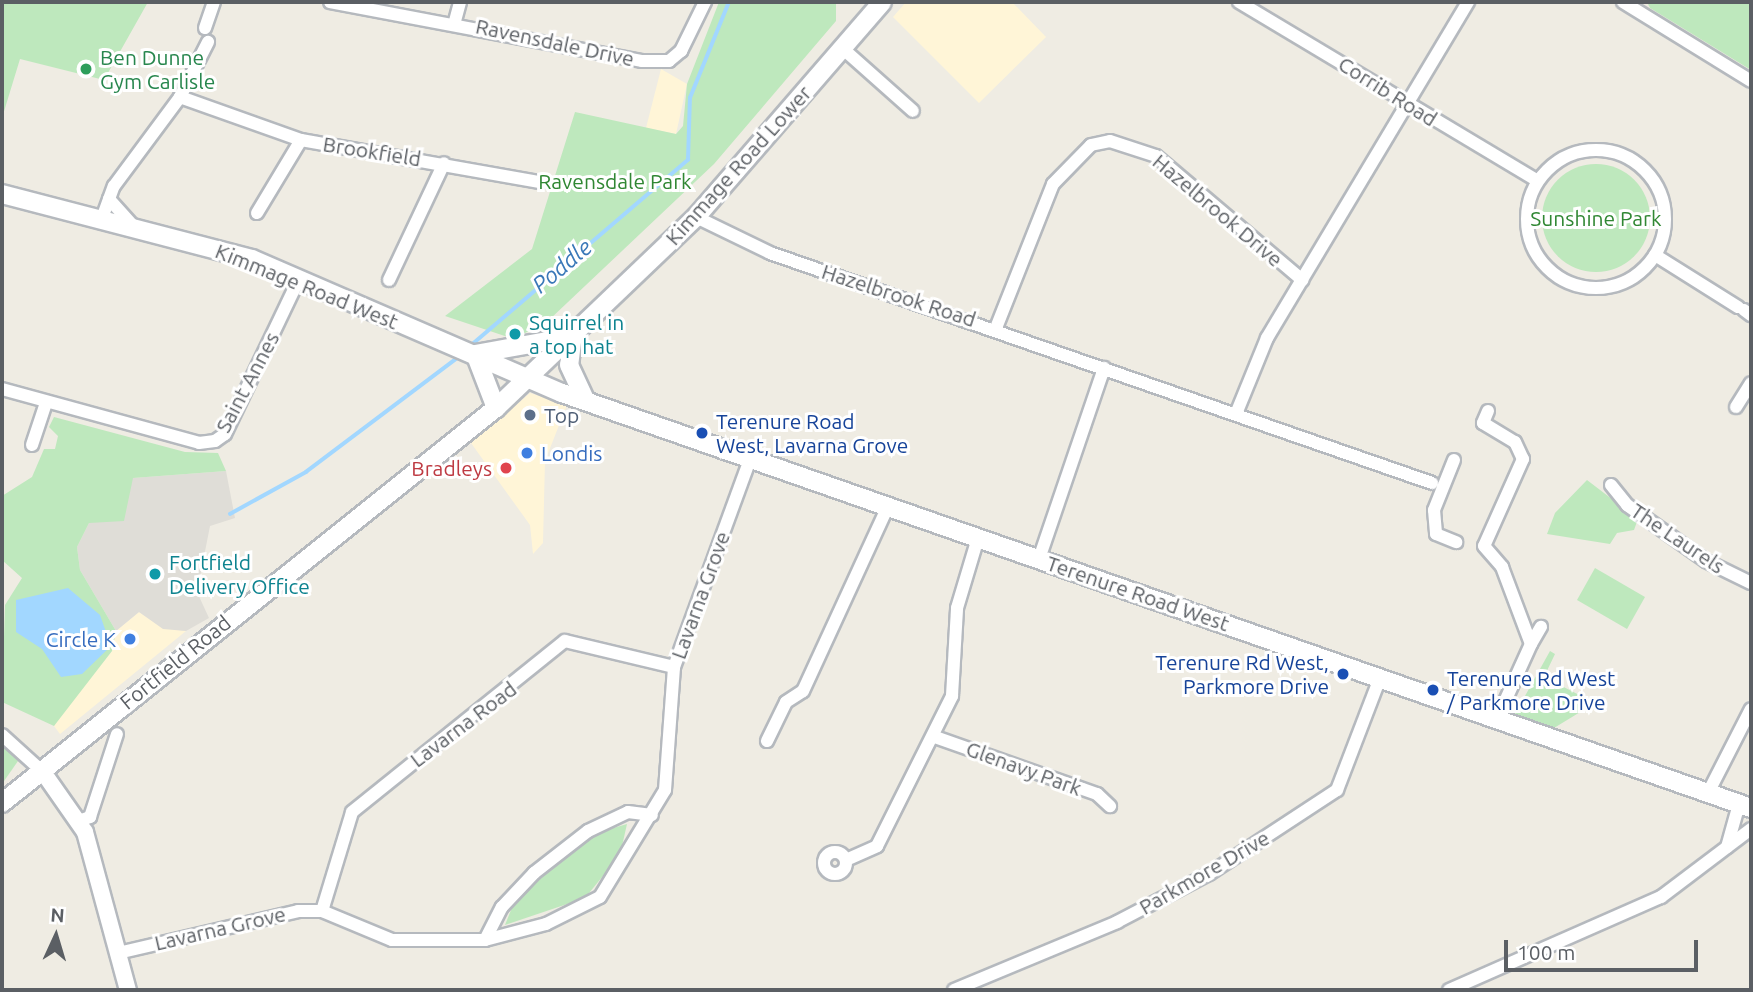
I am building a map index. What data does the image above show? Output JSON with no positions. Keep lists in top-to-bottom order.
{
  "streets": {
    "main road": [
      "Kimmage Road Lower",
      "Kimmage Road West",
      "Terenure Road West",
      "Fortfield Road"
    ],
    "street": [
      "Ravensdale Drive",
      "Corrib Road",
      "Brookfield",
      "Hazelbrook Drive",
      "Hazelbrook Road",
      "Saint Annes",
      "The Laurels",
      "Lavarna Grove",
      "Lavarna Road",
      "Glenavy Park",
      "Parkmore Drive"
    ]
  },
  "crossings": [
    ["Corrib Road", "Hazelbrook Drive"],
    ["Kimmage Road Lower", "Kimmage Road West"],
    ["Kimmage Road Lower", "Hazelbrook Road"],
    ["Kimmage Road Lower", "Terenure Road West"],
    ["Kimmage Road Lower", "Fortfield Road"],
    ["Hazelbrook Drive", "Hazelbrook Road"],
    ["Kimmage Road West", "Saint Annes"],
    ["Kimmage Road West", "Terenure Road West"],
    ["Kimmage Road West", "Fortfield Road"],
    ["Terenure Road West", "Lavarna Grove"],
    ["Terenure Road West", "Fortfield Road"],
    ["Terenure Road West", "Parkmore Drive"],
    ["Lavarna Grove", "Lavarna Road"]
  ],
  "water": ["Poddle"],
  "parks": ["Ravensdale Park", "Sunshine Park"],
  "places": [
    "Ben Dunne Gym Carlisle",
    "Squirrel in a top hat",
    "Top",
    "Terenure Road West, Lavarna Grove",
    "Londis",
    "Bradleys",
    "Fortfield Delivery Office",
    "Circle K",
    "Terenure Rd West, Parkmore Drive",
    "Terenure Rd West / Parkmore Drive"
  ],
  "scale_bar": "100 m",
  "north": "top"
}
